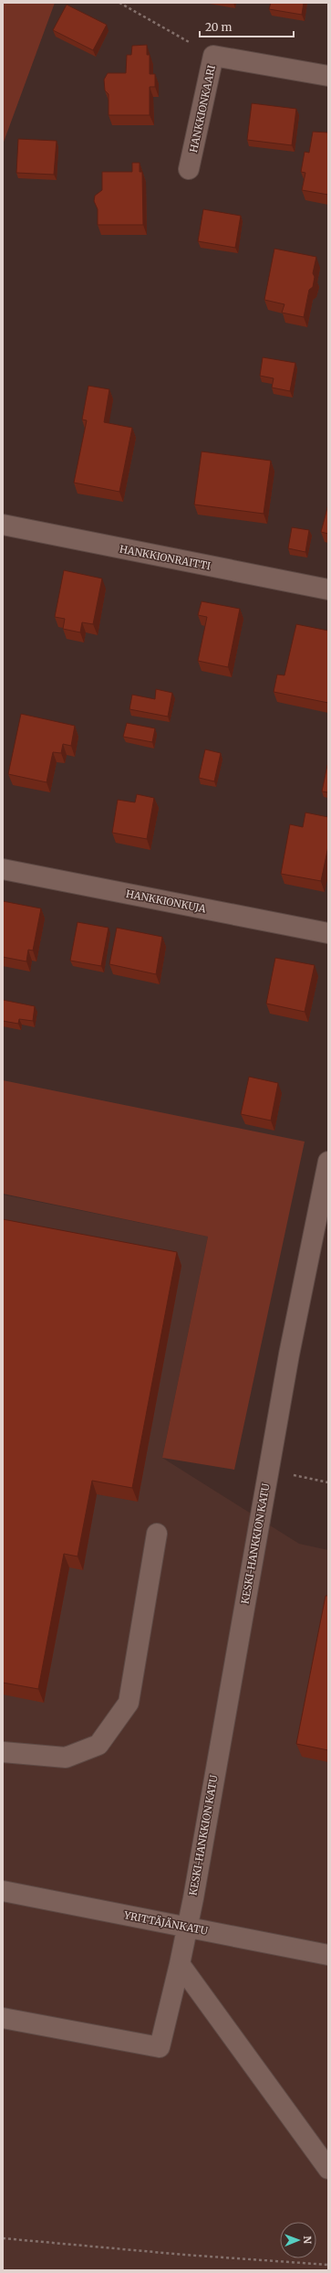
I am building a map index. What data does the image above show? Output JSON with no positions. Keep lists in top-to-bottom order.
{
  "streets": {
    "street": [
      "HANKKIONKAARI",
      "HANKKIONRAITTI",
      "HANKKIONKUJA",
      "KESKI-HANKKION KATU",
      "YRITTÄJÄNKATU"
    ]
  },
  "crossings": [
    ["KESKI-HANKKION KATU", "YRITTÄJÄNKATU"]
  ],
  "scale_bar": "20 m",
  "north": "right"
}
